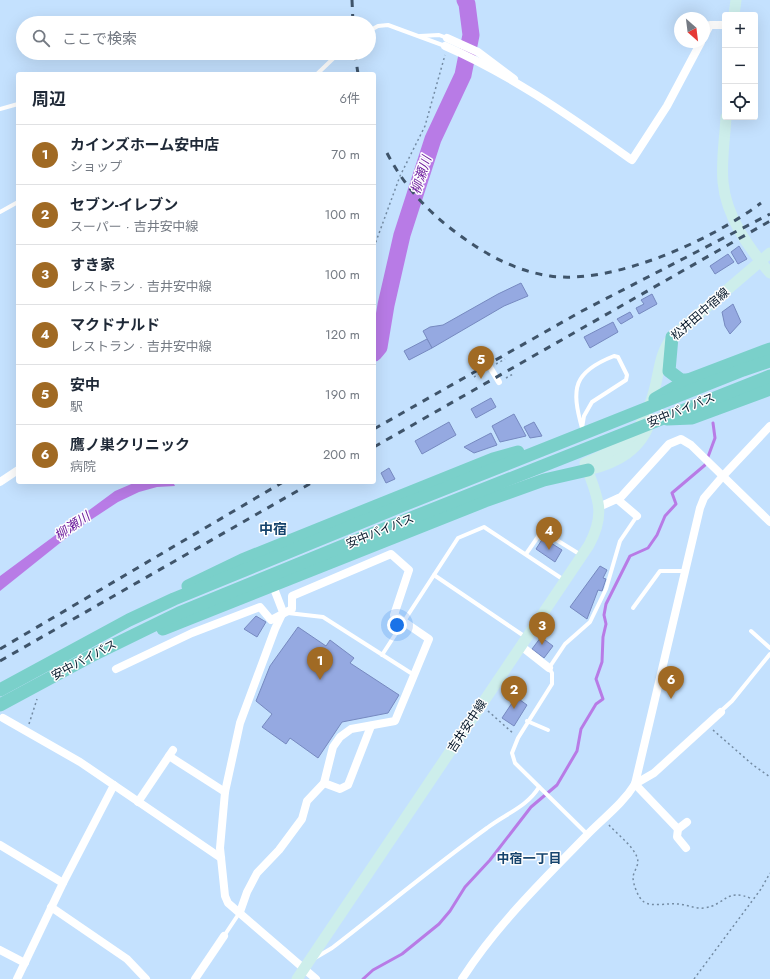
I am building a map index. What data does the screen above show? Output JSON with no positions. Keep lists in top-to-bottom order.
{
  "streets": {
    "highway": ["安中バイパス"],
    "main road": ["松井田中宿線", "吉井安中線"]
  },
  "crossings": [
    ["松井田中宿線", "吉井安中線"]
  ],
  "districts": ["中宿", "中宿一丁目"],
  "water": ["柳瀬川"],
  "north": "bottom right",
  "page": {
    "map_buttons": ["+", "−"],
    "search": "ここで検索",
    "heading": ["周辺", "6件"],
    "list": [
      {
        "mark": "1",
        "name": "カインズホーム安中店",
        "note": "ショップ",
        "value": "70 m"
      },
      {
        "mark": "2",
        "name": "セブン-イレブン",
        "note": "スーパー · 吉井安中線",
        "value": "100 m"
      },
      {
        "mark": "3",
        "name": "すき家",
        "note": "レストラン · 吉井安中線",
        "value": "100 m"
      },
      {
        "mark": "4",
        "name": "マクドナルド",
        "note": "レストラン · 吉井安中線",
        "value": "120 m"
      },
      {
        "mark": "5",
        "name": "安中",
        "note": "駅",
        "value": "190 m"
      },
      {
        "mark": "6",
        "name": "鷹ノ巣クリニック",
        "note": "病院",
        "value": "200 m"
      }
    ],
    "pins": [
      "5",
      "4",
      "3",
      "1",
      "6",
      "2"
    ]
  }
}
